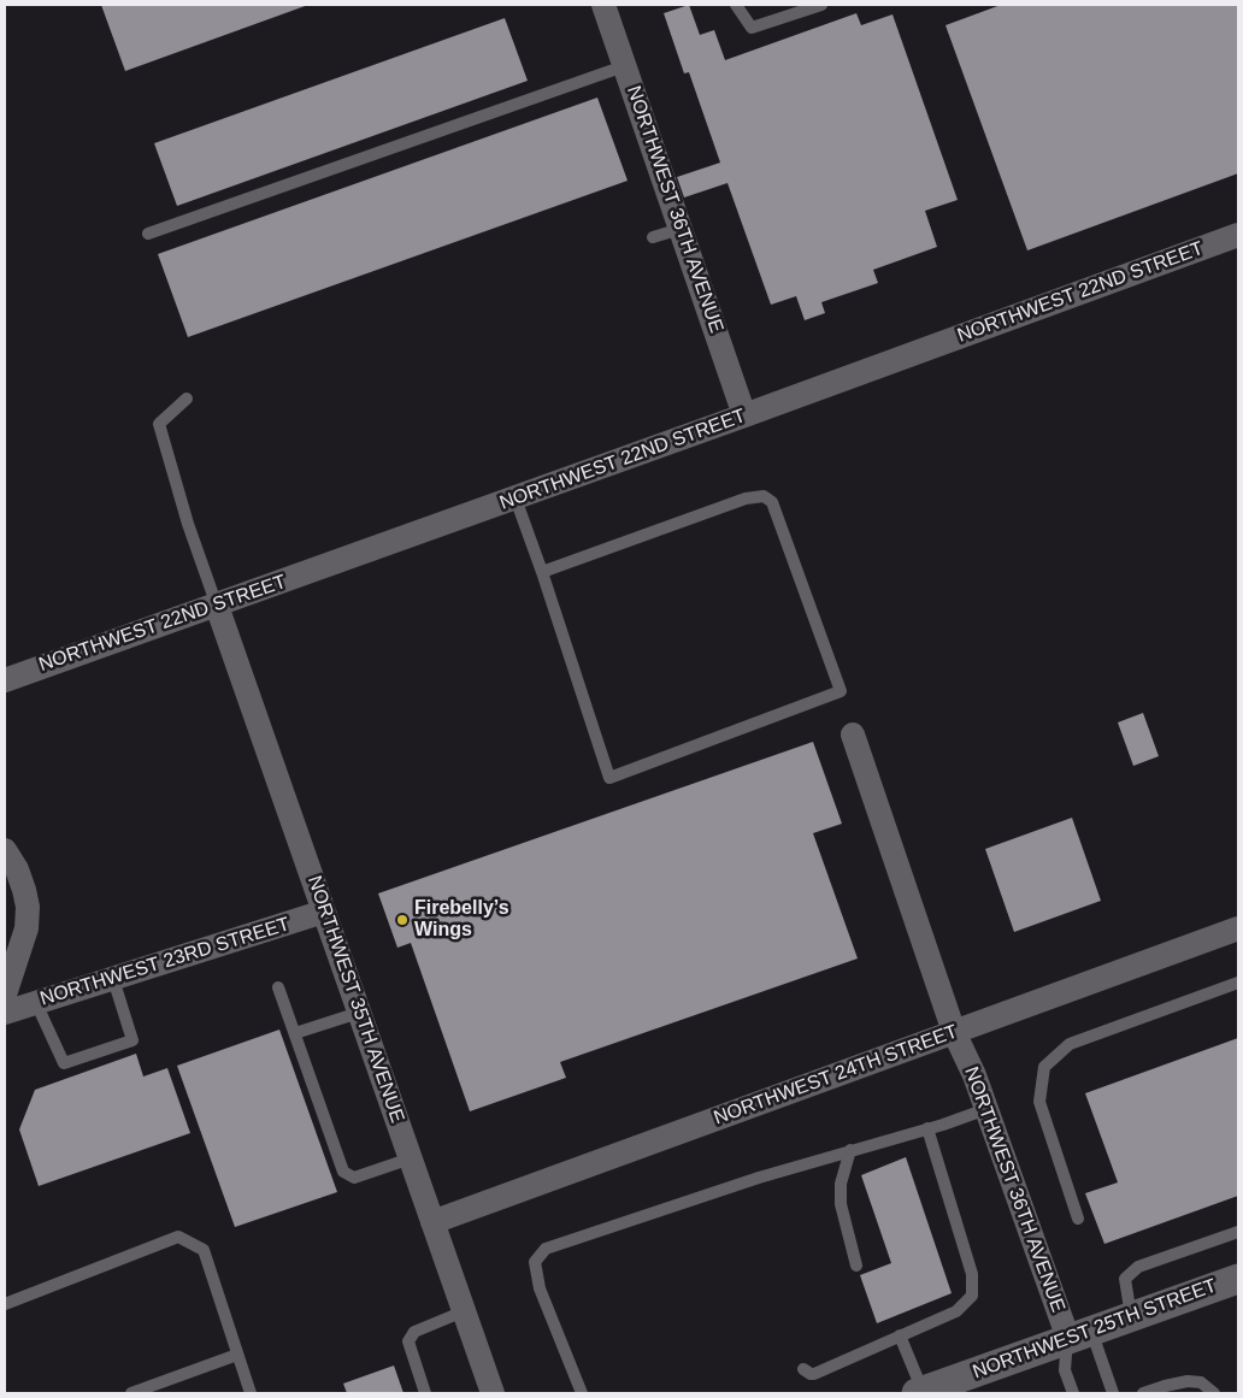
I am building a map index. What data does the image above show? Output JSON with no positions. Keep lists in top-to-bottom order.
{
  "streets": {
    "street": [
      "NORTHWEST 36TH AVENUE",
      "NORTHWEST 22ND STREET",
      "NORTHWEST 23RD STREET",
      "NORTHWEST 35TH AVENUE",
      "NORTHWEST 24TH STREET",
      "NORTHWEST 25TH STREET"
    ]
  },
  "crossings": [
    ["NORTHWEST 36TH AVENUE", "NORTHWEST 22ND STREET"],
    ["NORTHWEST 36TH AVENUE", "NORTHWEST 24TH STREET"],
    ["NORTHWEST 36TH AVENUE", "NORTHWEST 25TH STREET"],
    ["NORTHWEST 22ND STREET", "NORTHWEST 35TH AVENUE"],
    ["NORTHWEST 23RD STREET", "NORTHWEST 35TH AVENUE"],
    ["NORTHWEST 35TH AVENUE", "NORTHWEST 24TH STREET"]
  ],
  "places": ["Firebelly’s Wings"]
}
